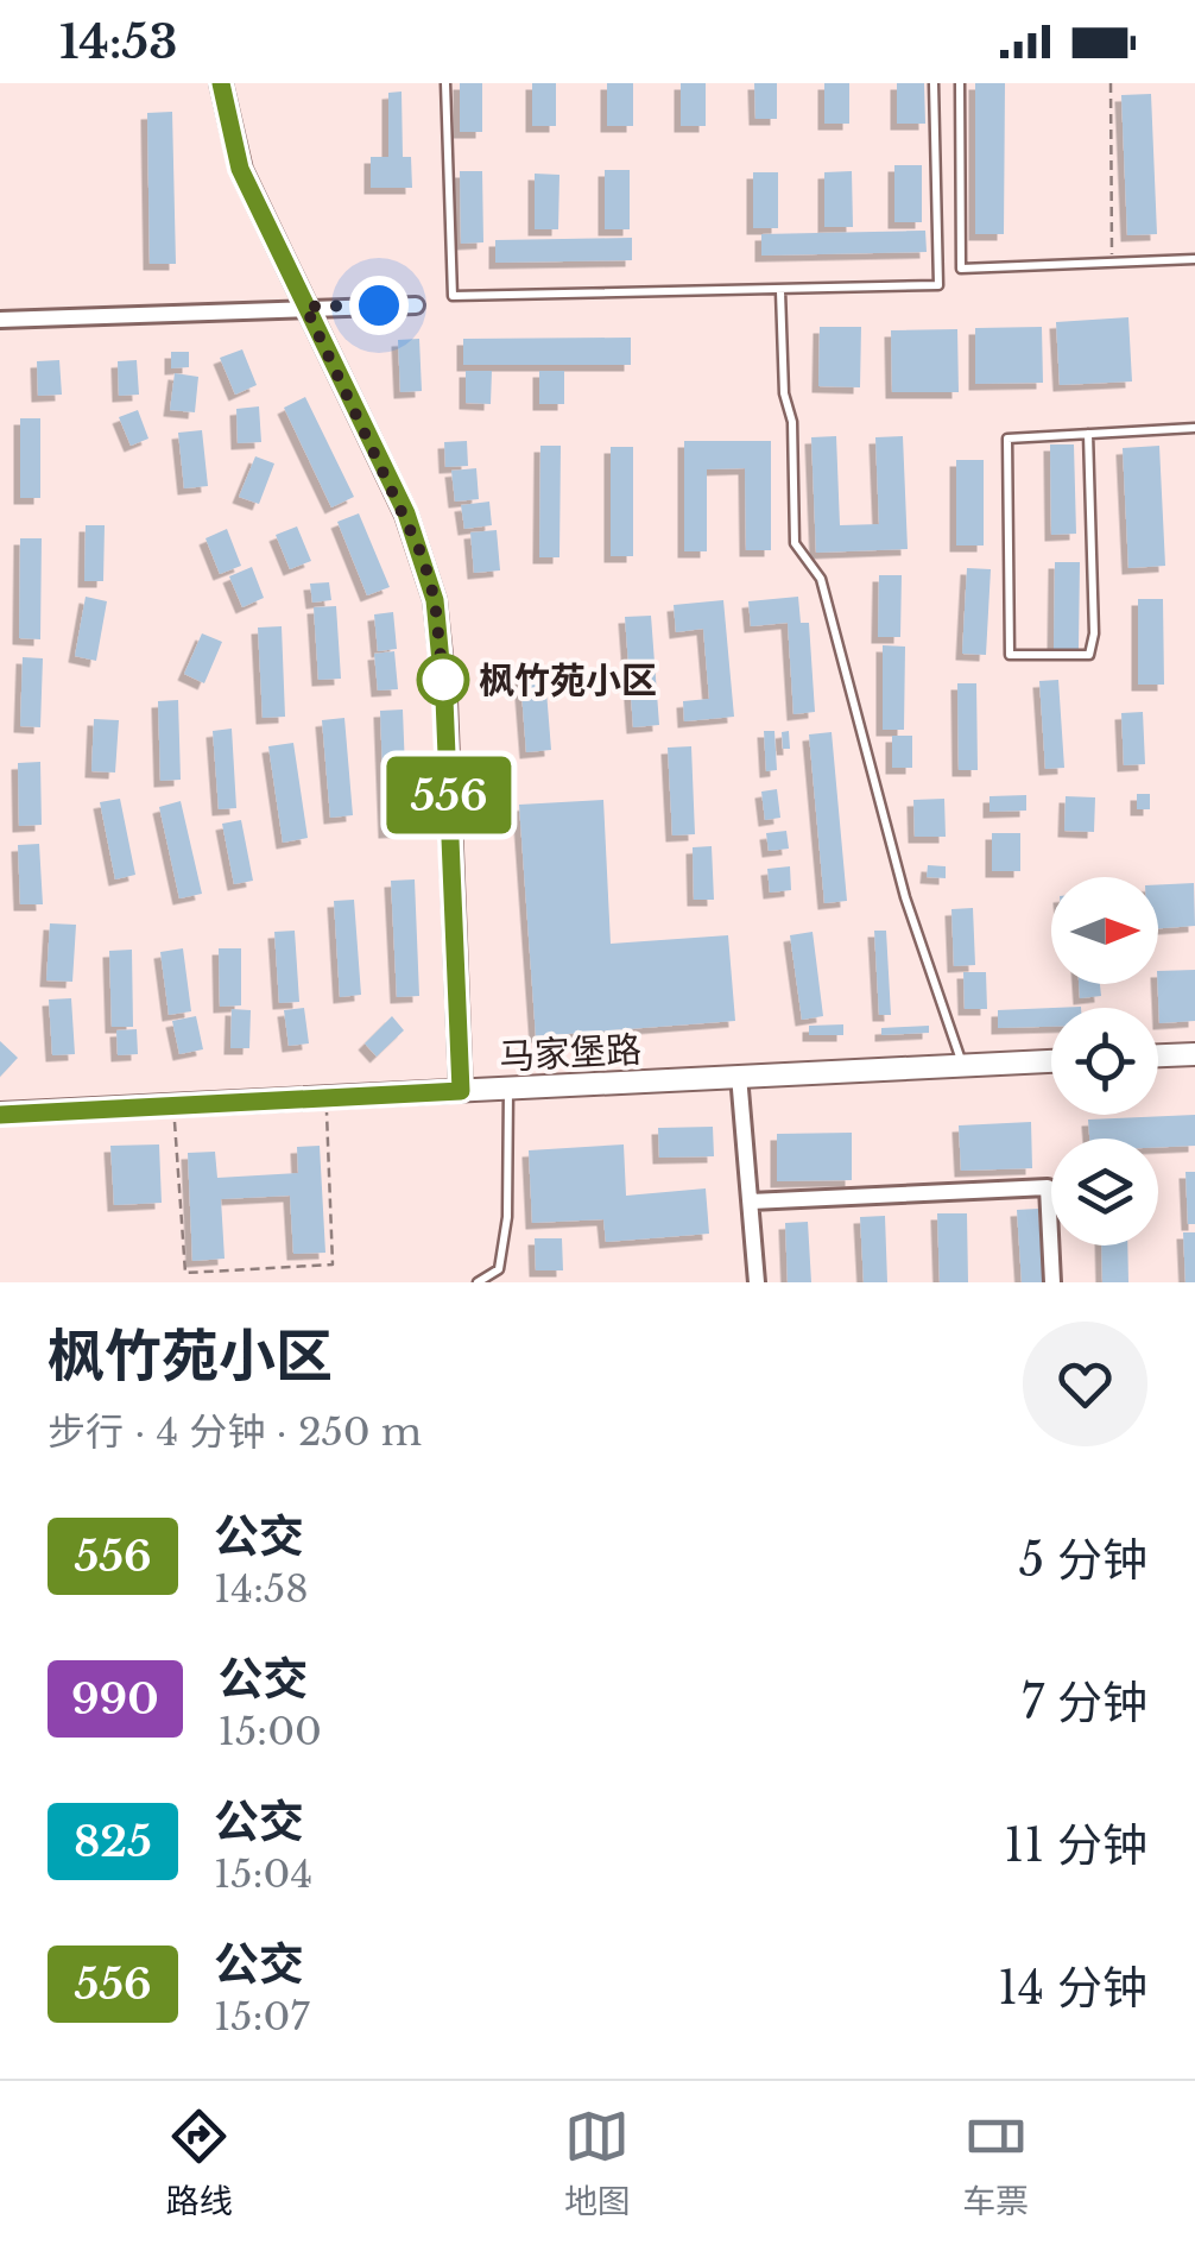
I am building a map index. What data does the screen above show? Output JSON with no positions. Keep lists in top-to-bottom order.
{
  "streets": {
    "main road": ["马家堡路"]
  },
  "places": ["枫竹苑小区"],
  "lines": ["bus line 556"],
  "north": "right",
  "page": {
    "status": "14:53",
    "on_map": "556",
    "heading": ["枫竹苑小区", "步行 · 4 分钟 · 250 m"],
    "list": [
      {
        "mark": "556",
        "name": "公交",
        "note": "14:58",
        "value": "5 分钟"
      },
      {
        "mark": "990",
        "name": "公交",
        "note": "15:00",
        "value": "7 分钟"
      },
      {
        "mark": "825",
        "name": "公交",
        "note": "15:04",
        "value": "11 分钟"
      },
      {
        "mark": "556",
        "name": "公交",
        "note": "15:07",
        "value": "14 分钟"
      }
    ],
    "tabs": ["路线", "地图", "车票"]
  }
}
